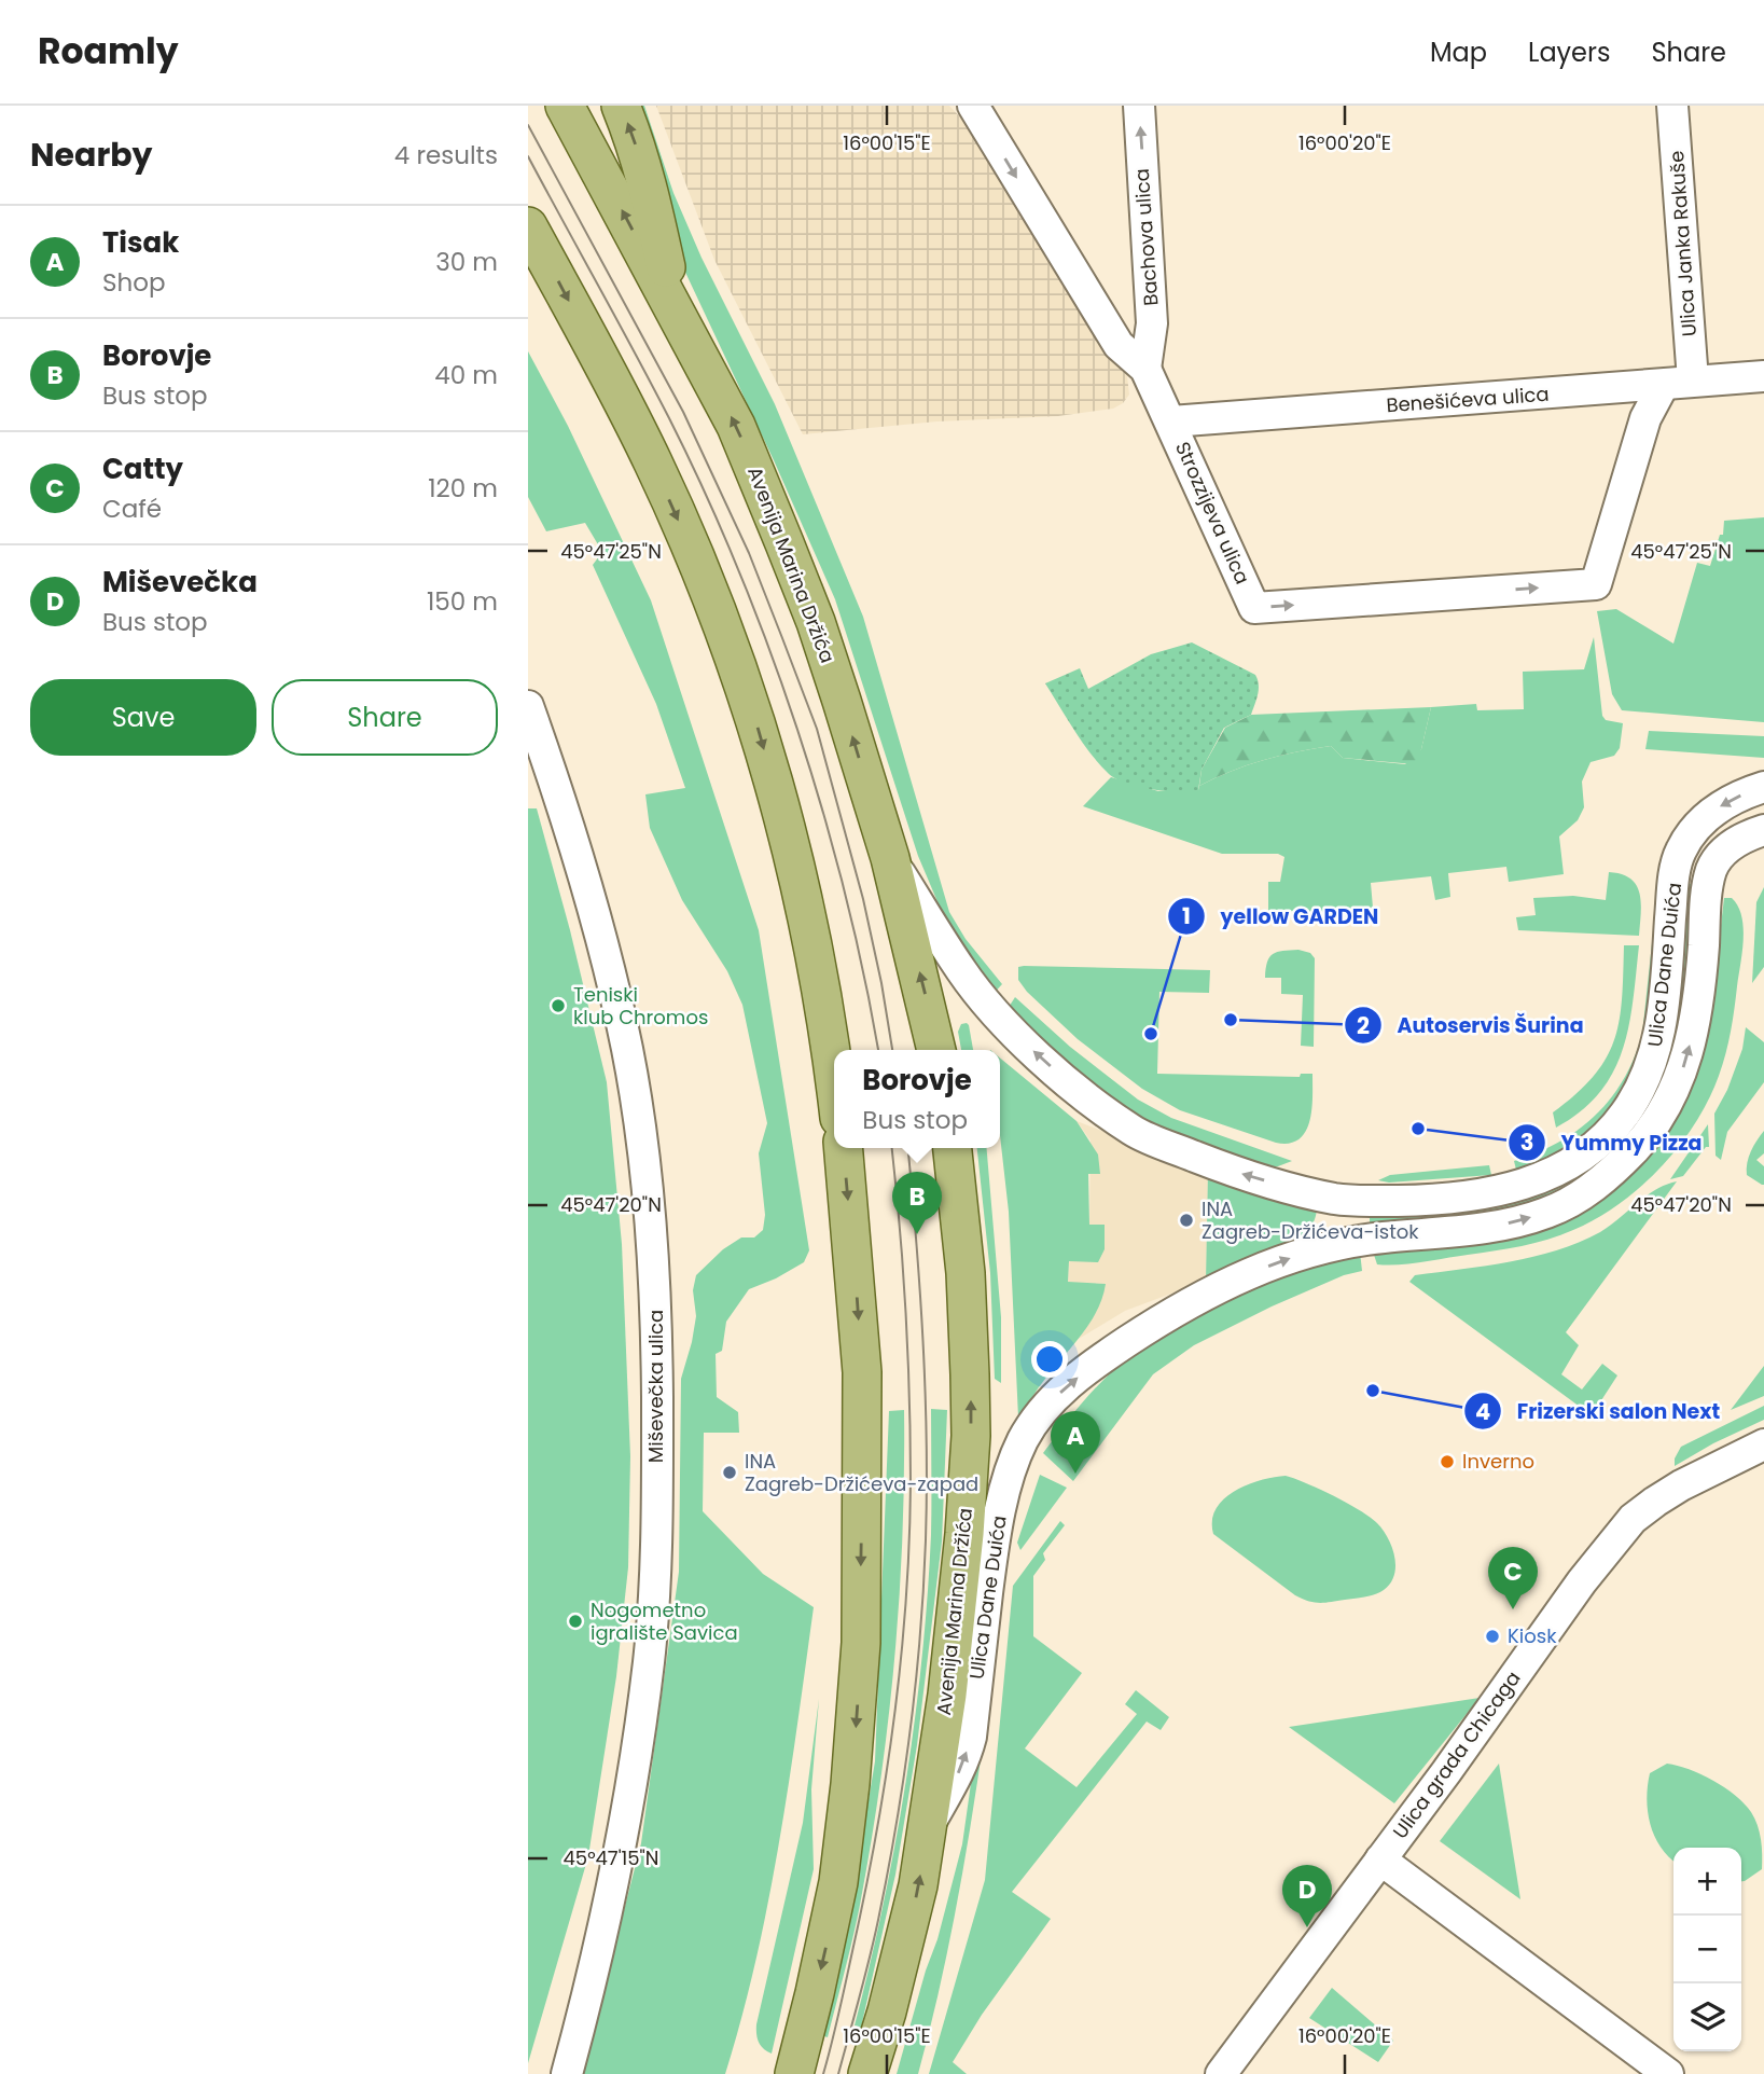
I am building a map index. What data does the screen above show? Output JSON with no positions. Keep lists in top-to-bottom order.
{
  "streets": {
    "main road": ["Avenija Marina Držića"],
    "street": [
      "Bachova ulica",
      "Ulica Janka Rakuše",
      "Benešićeva ulica",
      "Strozzijeva ulica",
      "Ulica Dane Duića",
      "Miševečka ulica",
      "Ulica grada Chicaga"
    ]
  },
  "crossings": [
    ["Bachova ulica", "Strozzijeva ulica"],
    ["Ulica Janka Rakuše", "Benešićeva ulica"],
    ["Benešićeva ulica", "Strozzijeva ulica"],
    ["Avenija Marina Držića", "Ulica Dane Duića"]
  ],
  "one_way": ["Bachova ulica"],
  "places": [
    "Teniski klub Chromos",
    "Autoservis Šurina",
    "yellow GARDEN",
    "Yummy Pizza",
    "INA Zagreb-Držićeva-istok",
    "Frizerski salon Next",
    "Inverno",
    "INA Zagreb-Držićeva-zapad",
    "Nogometno igralište Savica",
    "Kiosk"
  ],
  "page": {
    "header": "Roamly",
    "nav": ["Map", "Layers", "Share"],
    "heading": ["Nearby", "4 results"],
    "list": [
      {
        "mark": "A",
        "name": "Tisak",
        "note": "Shop",
        "value": "30 m"
      },
      {
        "mark": "B",
        "name": "Borovje",
        "note": "Bus stop",
        "value": "40 m"
      },
      {
        "mark": "C",
        "name": "Catty",
        "note": "Café",
        "value": "120 m"
      },
      {
        "mark": "D",
        "name": "Miševečka",
        "note": "Bus stop",
        "value": "150 m"
      }
    ],
    "buttons": ["Save", "Share"],
    "popup": ["Borovje", "Bus stop"],
    "pins": [
      "B",
      "A",
      "C",
      "D"
    ],
    "map_buttons": ["+", "−"]
  },
  "coordinates": [
    "16°00'15\"E",
    "16°00'20\"E",
    "45°47'25\"N",
    "45°47'20\"N",
    "45°47'15\"N"
  ]
}
